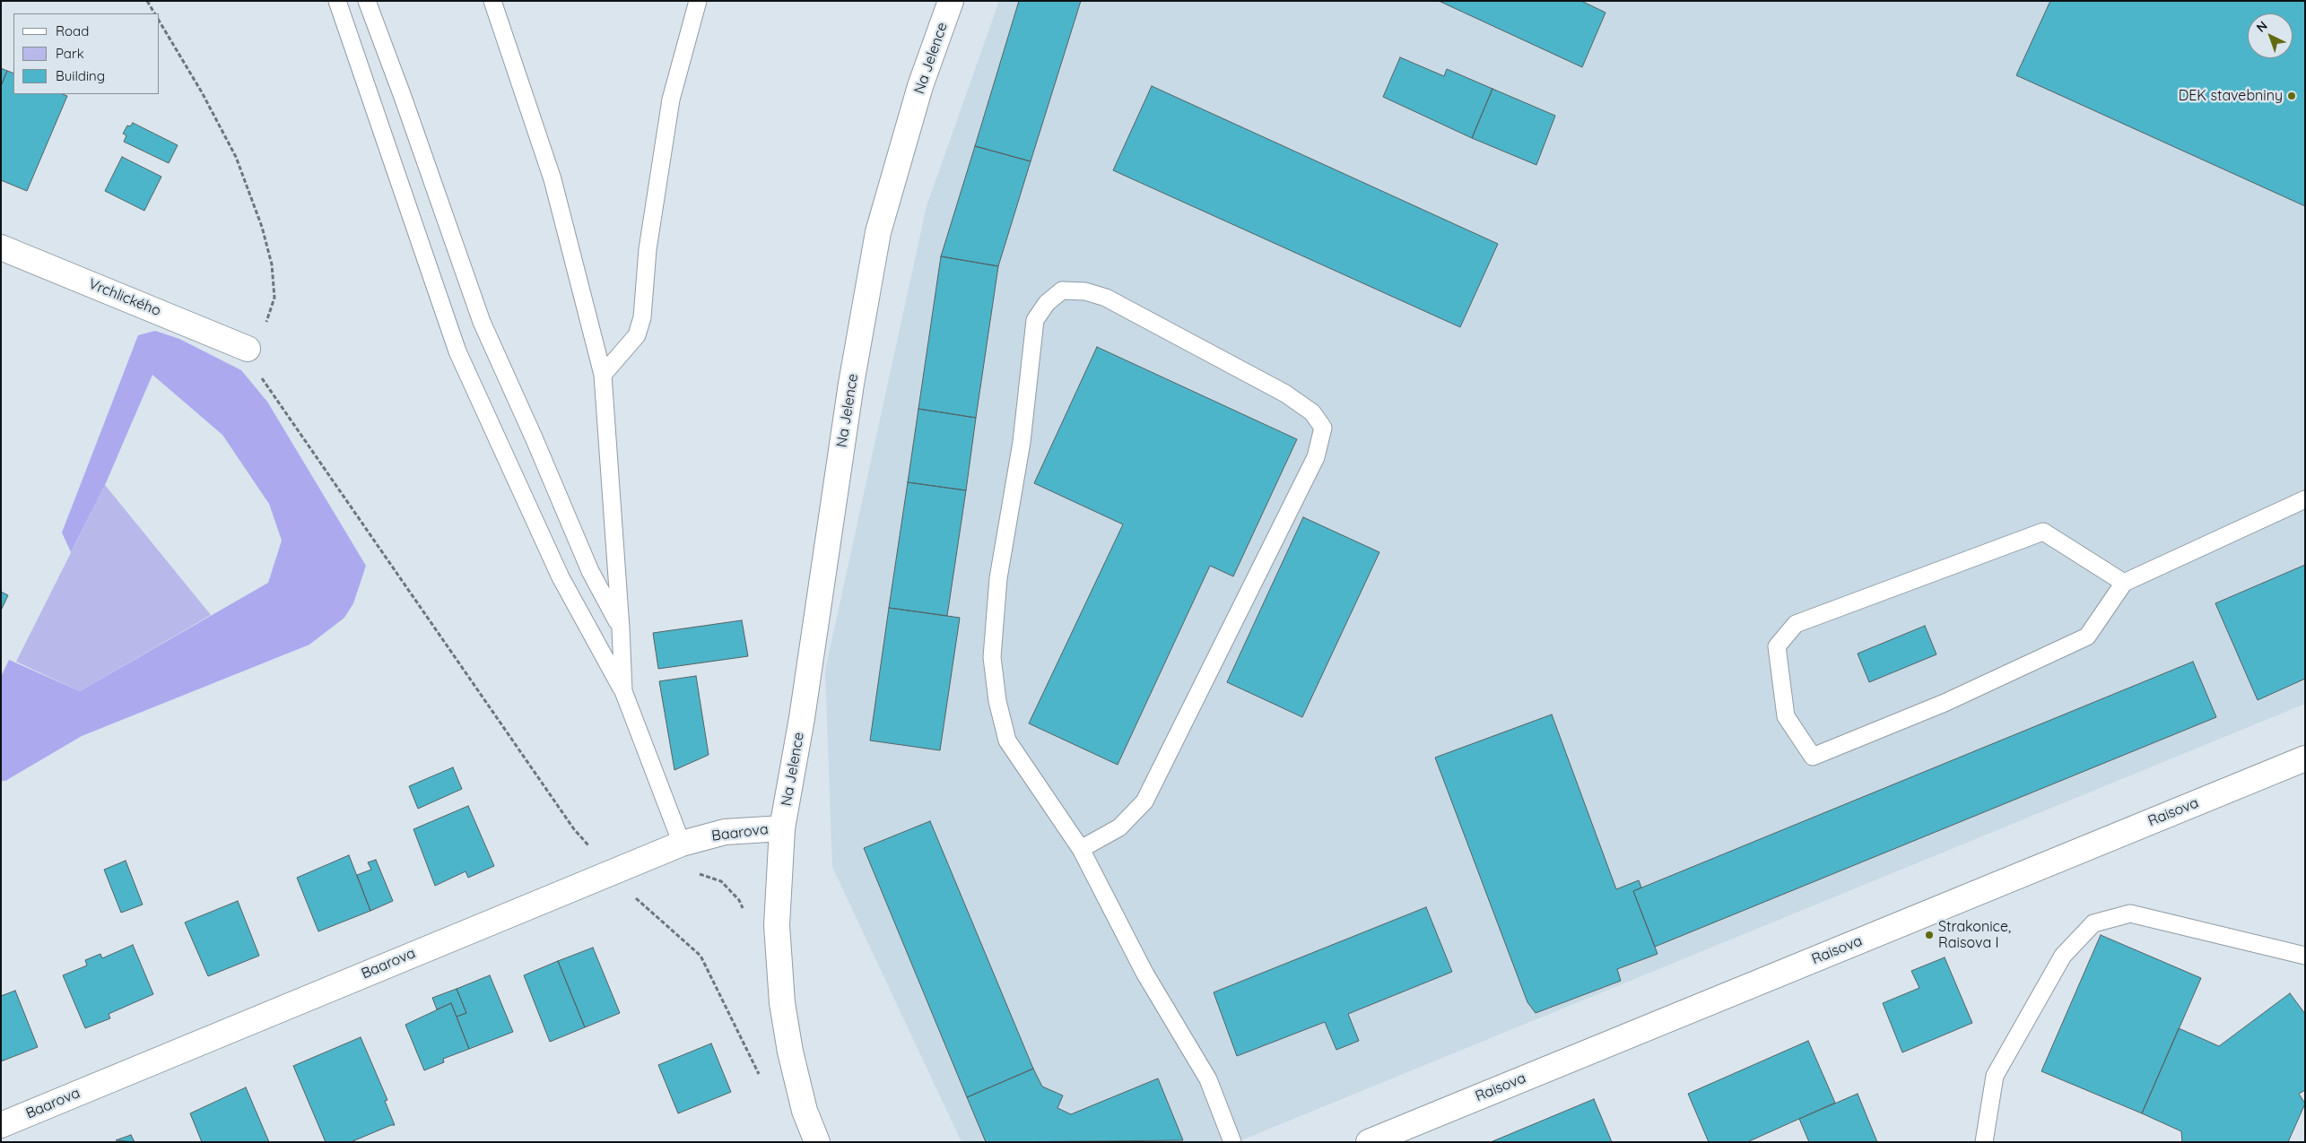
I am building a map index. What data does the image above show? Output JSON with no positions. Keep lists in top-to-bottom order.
{
  "streets": {
    "street": [
      "Na Jelence",
      "Vrchlického",
      "Raisova",
      "Baarova"
    ]
  },
  "crossings": [
    ["Na Jelence", "Baarova"]
  ],
  "places": ["DEK stavebniny", "Strakonice, Raisova I"],
  "legend": ["Road", "Park", "Building"],
  "north": "top left"
}
